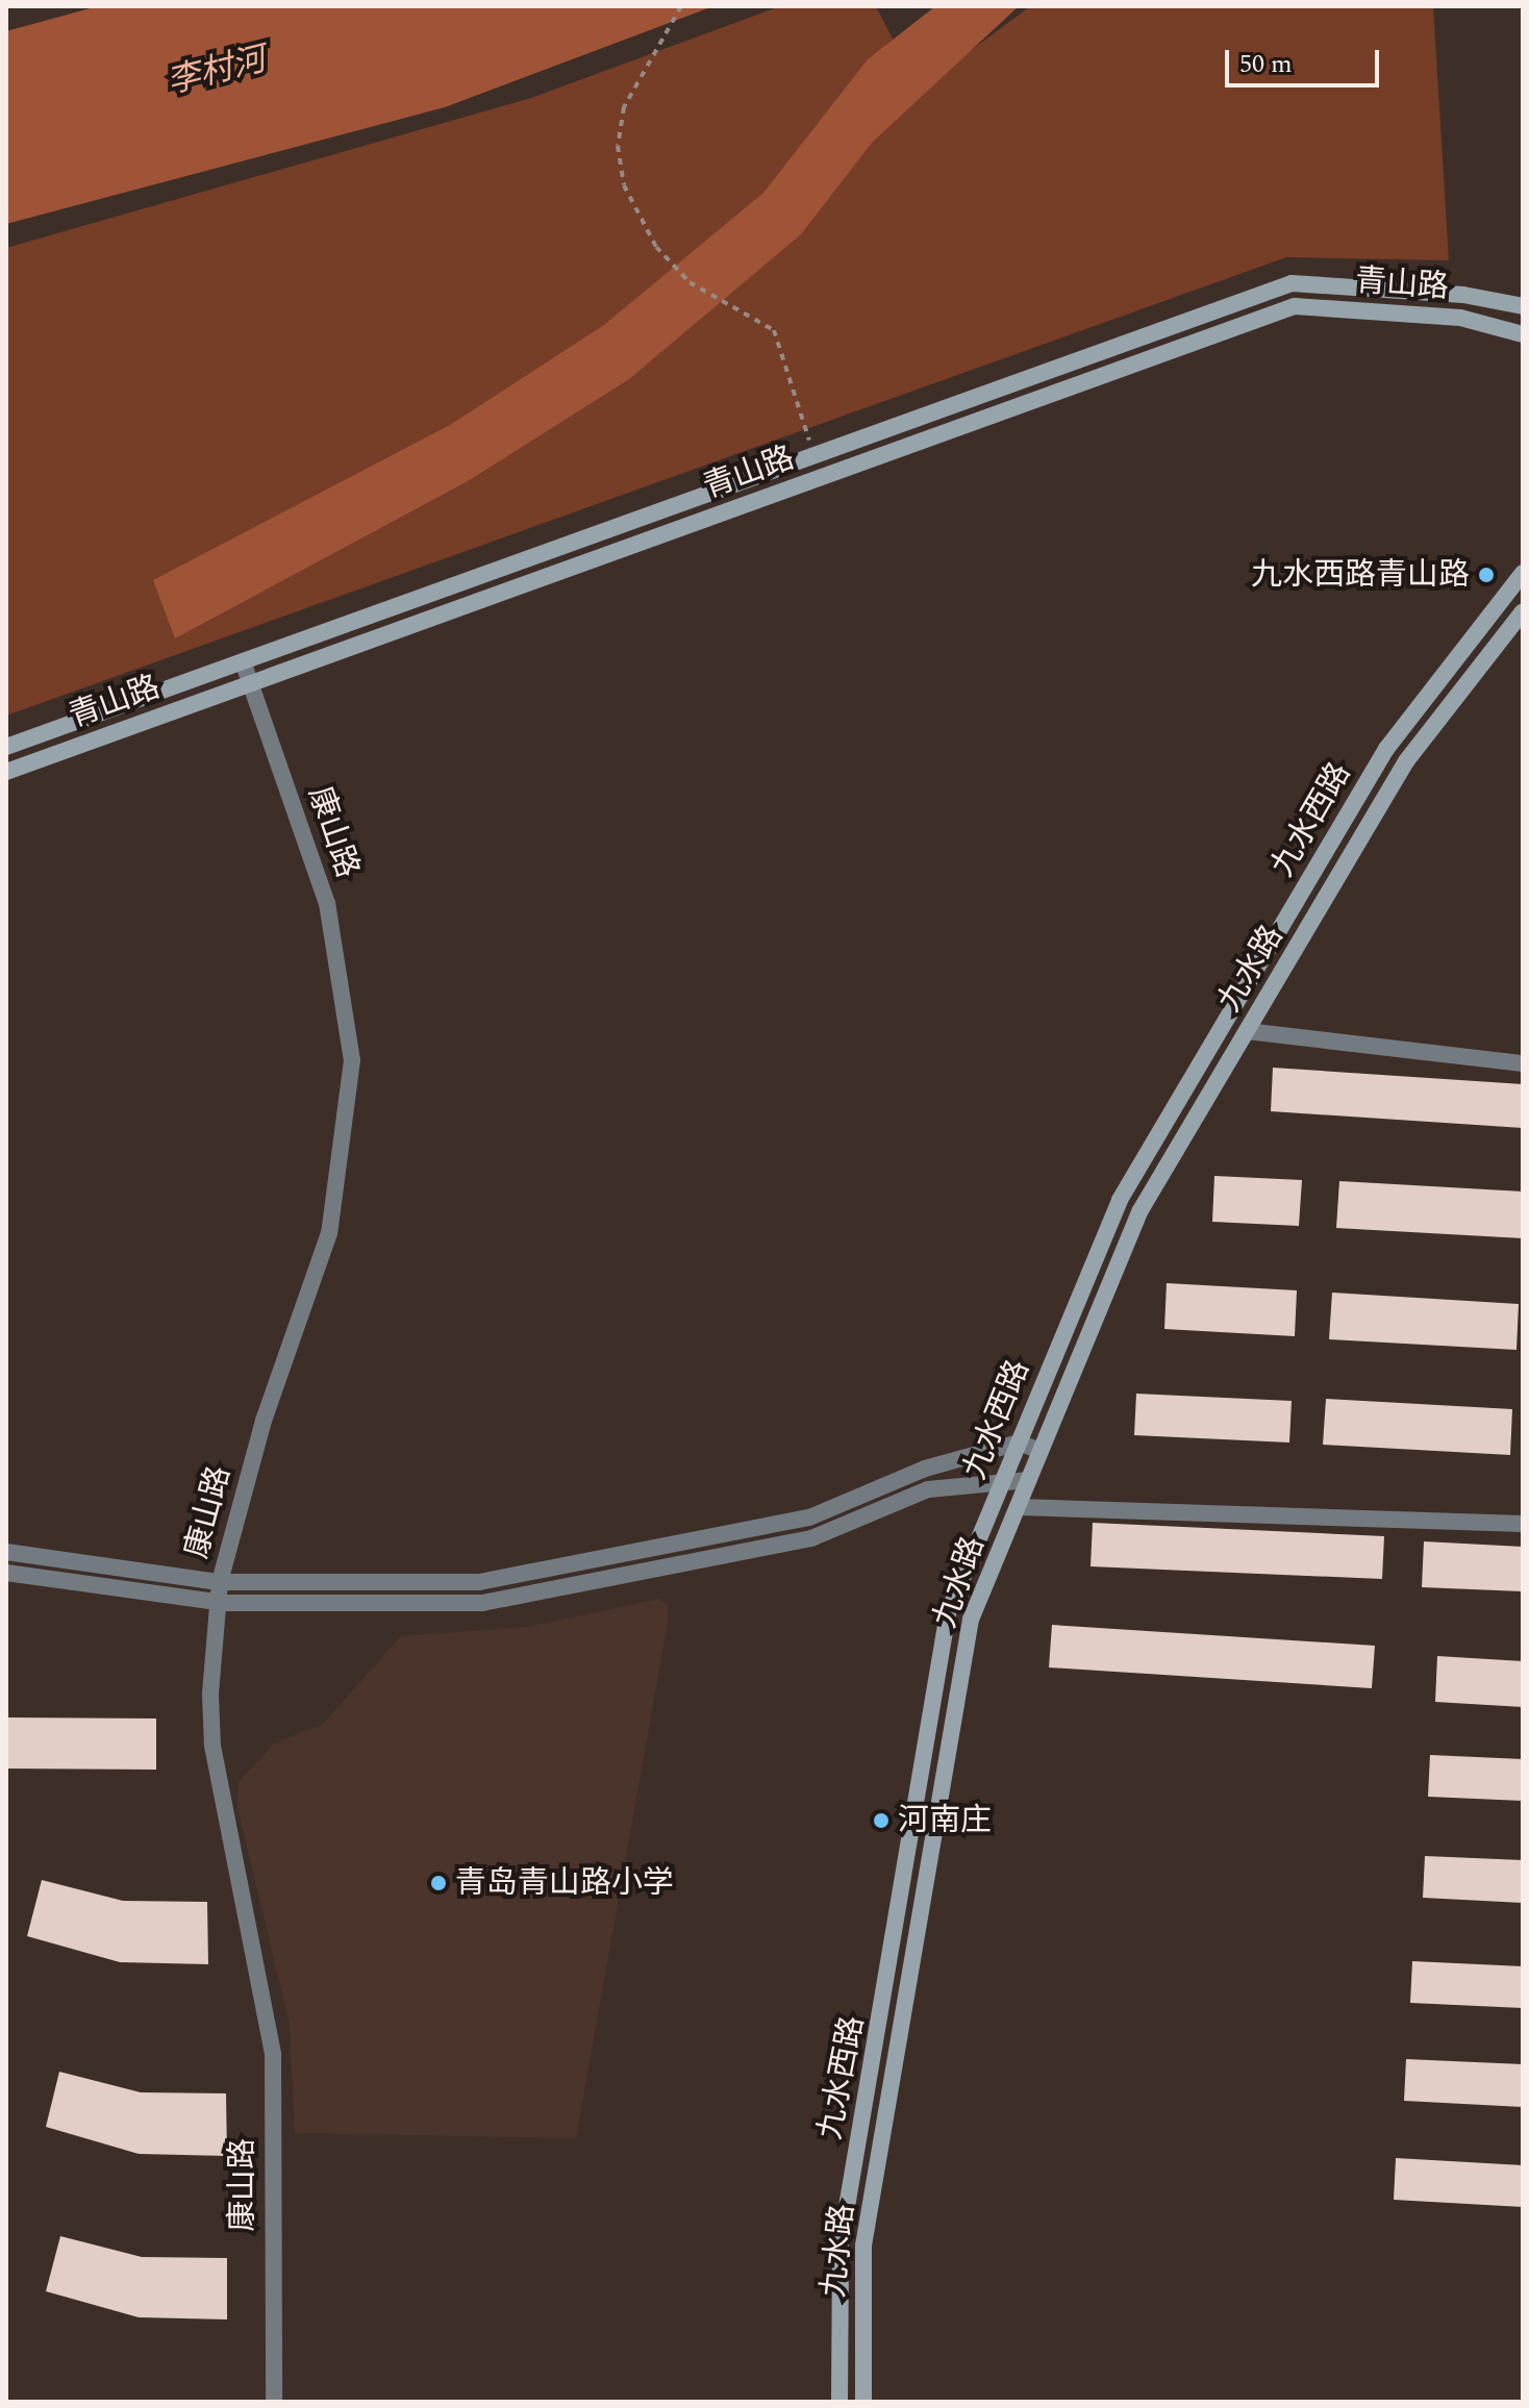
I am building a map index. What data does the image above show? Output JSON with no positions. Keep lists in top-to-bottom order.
{
  "streets": {
    "main road": ["青山路", "九水西路", "九水路"],
    "street": ["康山路"]
  },
  "crossings": [
    ["青山路", "康山路"]
  ],
  "water": ["李村河"],
  "places": ["九水西路青山路", "河南庄", "青岛青山路小学"],
  "scale_bar": "50 m"
}
